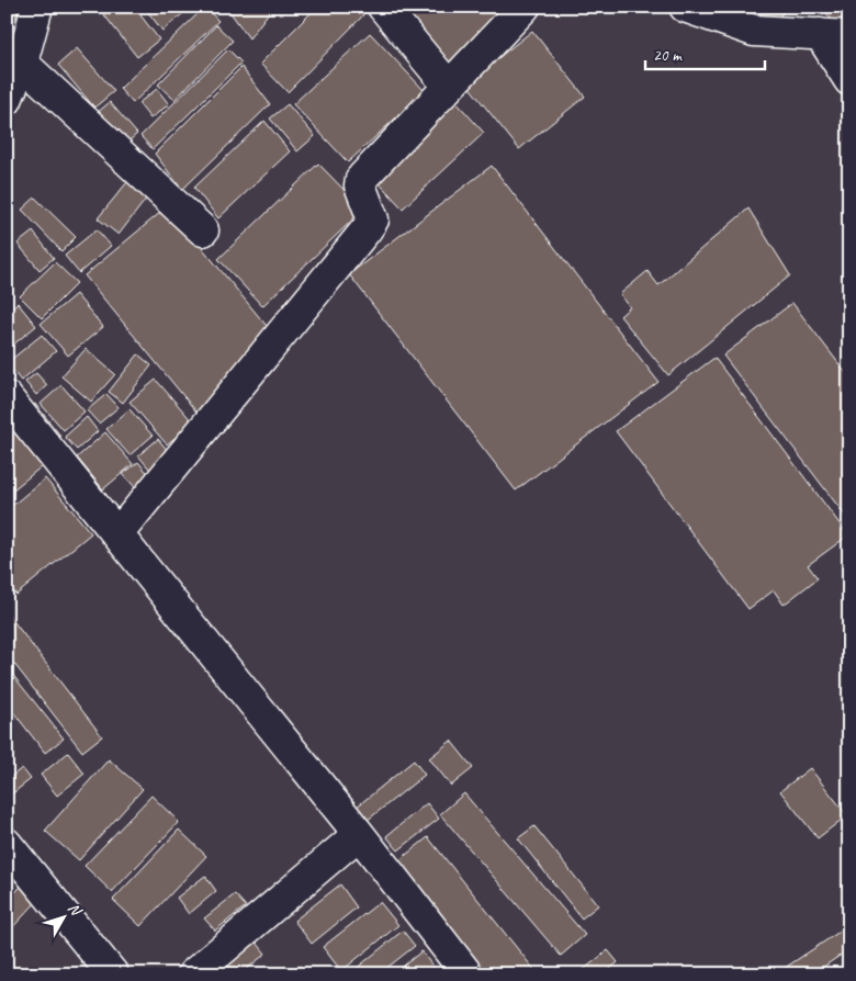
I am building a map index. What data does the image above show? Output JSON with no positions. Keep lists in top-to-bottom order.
{
  "scale_bar": "20 m",
  "north": "top right"
}
